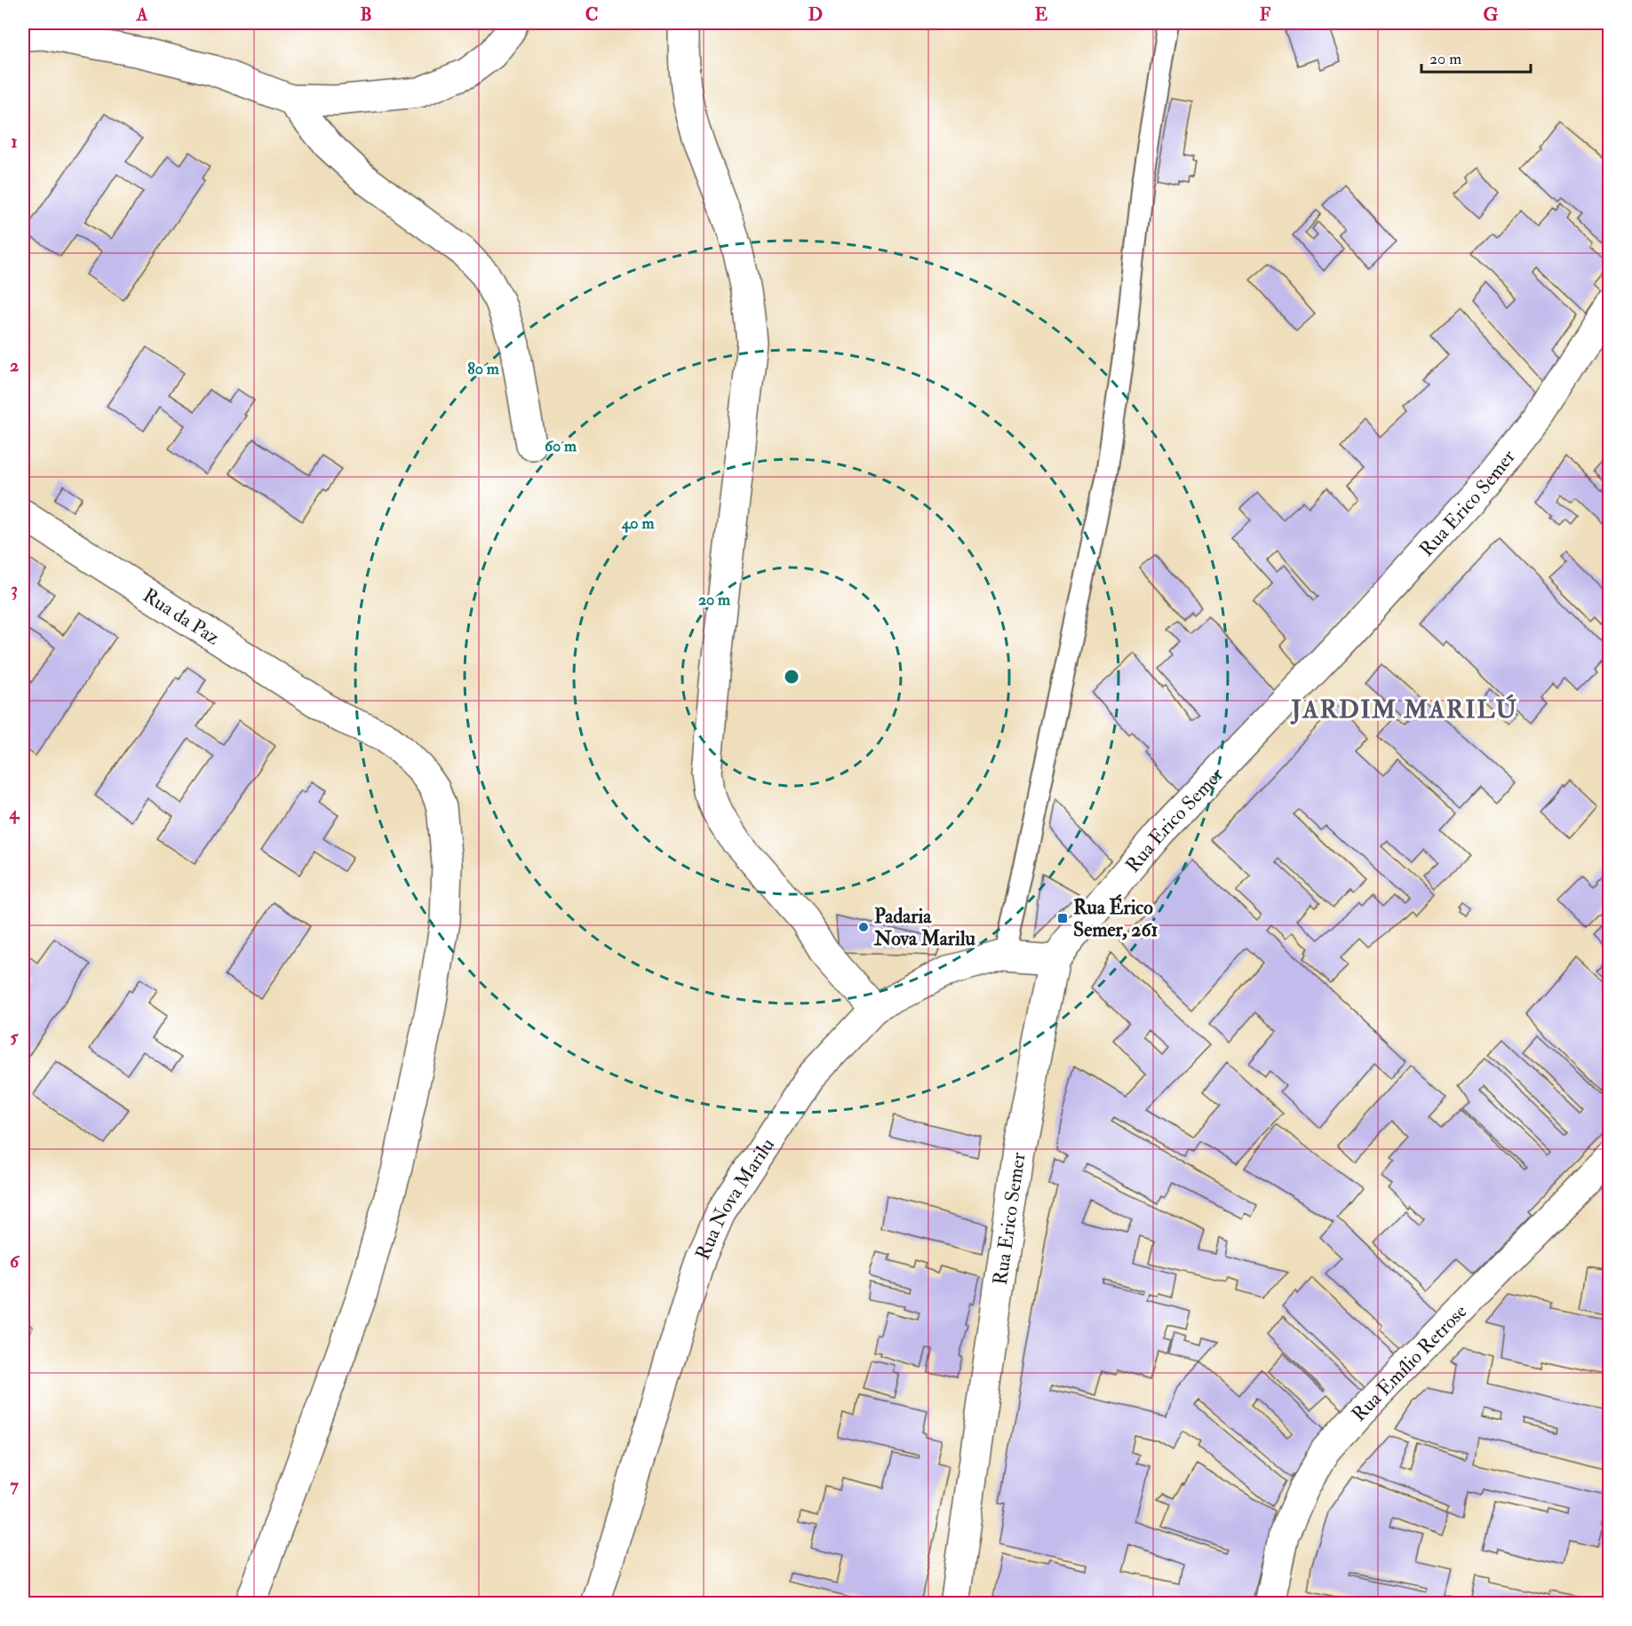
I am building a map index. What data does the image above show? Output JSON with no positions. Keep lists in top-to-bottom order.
{
  "streets": {
    "street": [
      "Rua Erico Semer",
      "Rua da Paz",
      "Rua Nova Marilu",
      "Rua Emílio Retrose"
    ]
  },
  "crossings": [
    ["Rua Erico Semer", "Rua Nova Marilu"]
  ],
  "districts": ["JARDIM MARILÚ"],
  "places": {
    "transit": ["Rua Érico Semer, 261"],
    "other": ["Padaria Nova Marilu"]
  },
  "scale_bar": "20 m",
  "grid": {
    "columns": [
      "A",
      "B",
      "C",
      "D",
      "E",
      "F",
      "G"
    ],
    "rows": [
      "1",
      "2",
      "3",
      "4",
      "5",
      "6",
      "7"
    ]
  },
  "rings": [
    "80 m",
    "60 m",
    "40 m",
    "20 m"
  ]
}
